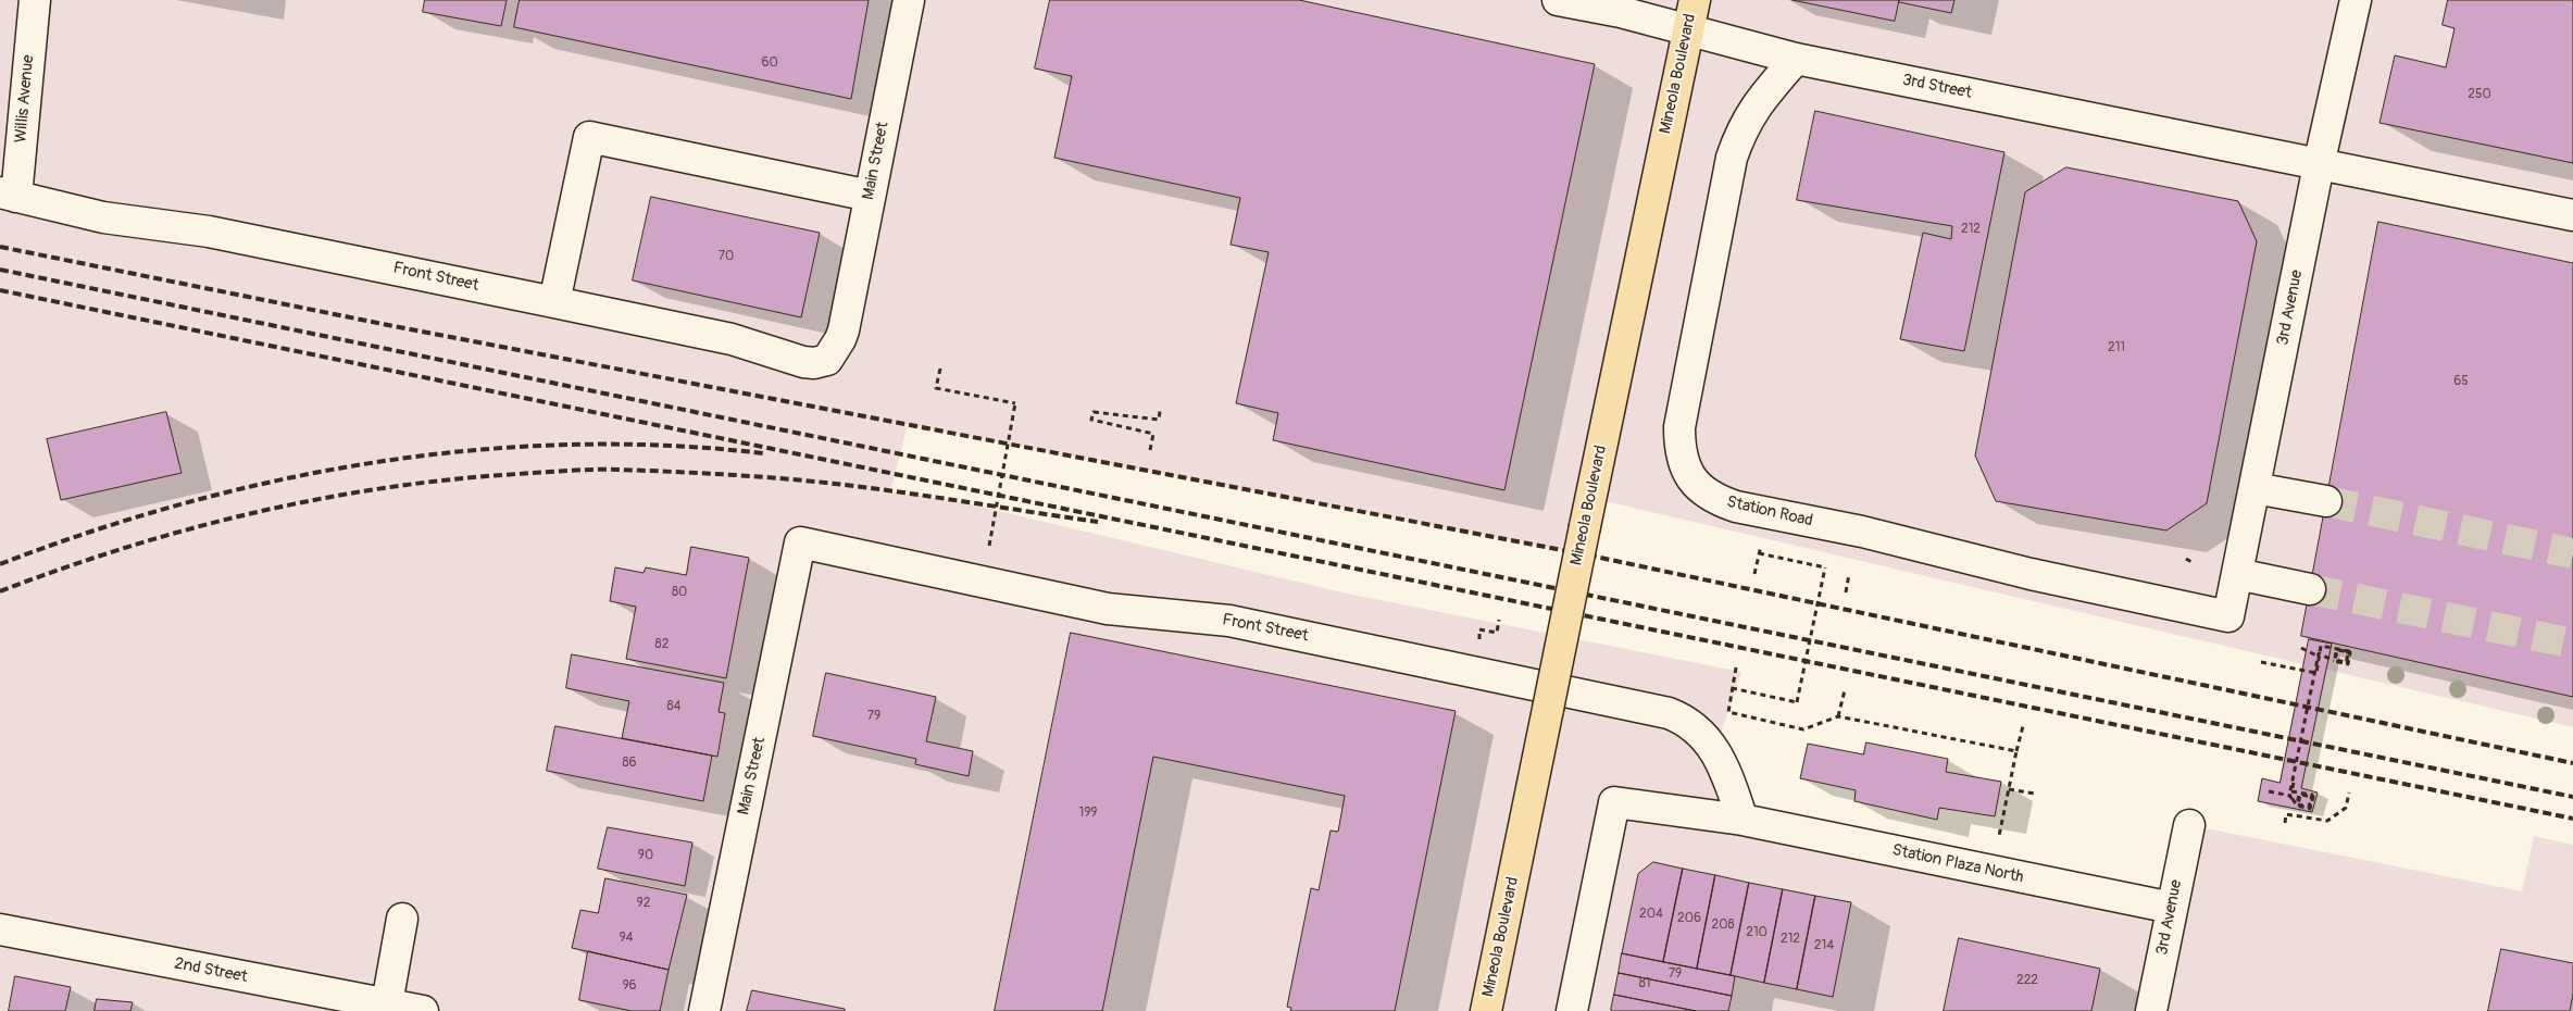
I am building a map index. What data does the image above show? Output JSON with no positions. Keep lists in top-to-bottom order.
{
  "streets": {
    "main road": ["Mineola Boulevard"],
    "street": [
      "3rd Street",
      "Willis Avenue",
      "Main Street",
      "Front Street",
      "3rd Avenue",
      "Station Road",
      "Station Plaza North",
      "2nd Street"
    ]
  },
  "crossings": [
    ["Mineola Boulevard", "3rd Street"],
    ["3rd Street", "3rd Avenue"],
    ["3rd Street", "Station Road"],
    ["Willis Avenue", "Front Street"],
    ["Main Street", "Front Street"],
    ["Front Street", "Station Plaza North"],
    ["3rd Avenue", "Station Road"],
    ["3rd Avenue", "Station Plaza North"]
  ],
  "house_numbers": [
    "60",
    "250",
    "212",
    "70",
    "211",
    "65",
    "80",
    "82",
    "84",
    "79",
    "86",
    "199",
    "90",
    "92",
    "204",
    "206",
    "208",
    "210",
    "94",
    "212",
    "214",
    "79",
    "222",
    "81",
    "96"
  ]
}
